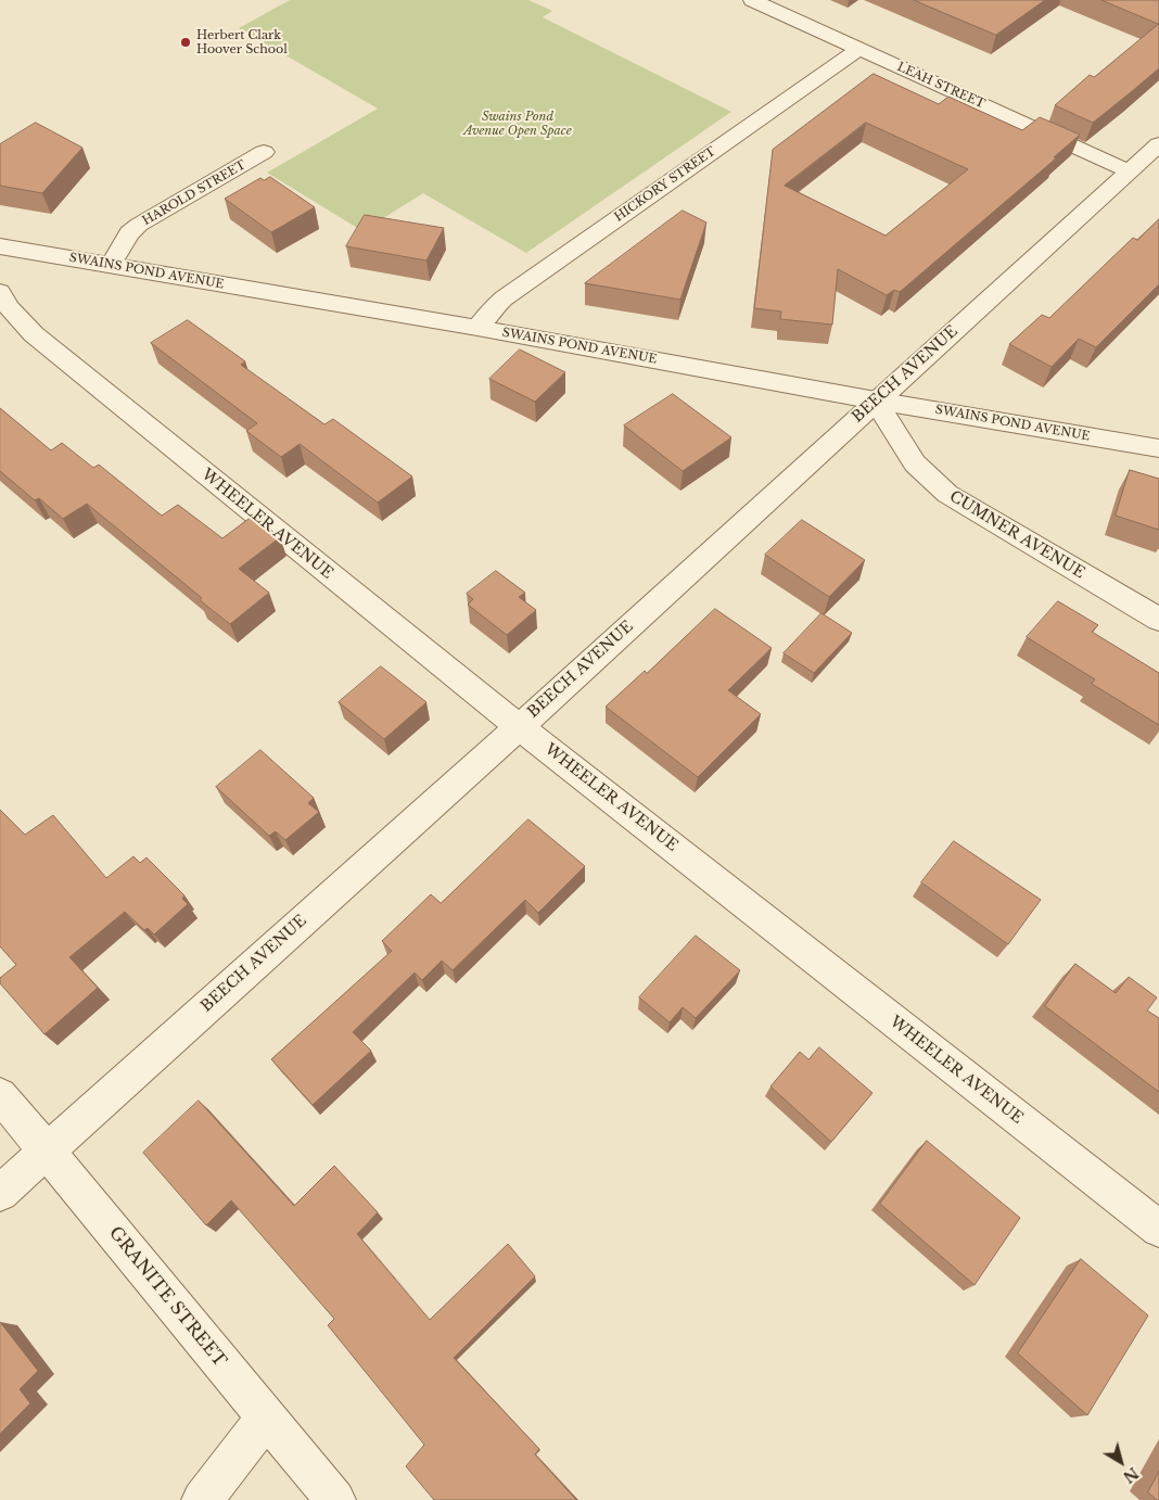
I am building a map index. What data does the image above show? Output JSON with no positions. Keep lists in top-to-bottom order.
{
  "streets": {
    "street": [
      "LEAH STREET",
      "HICKORY STREET",
      "HAROLD STREET",
      "SWAINS POND AVENUE",
      "BEECH AVENUE",
      "WHEELER AVENUE",
      "CUMNER AVENUE",
      "GRANITE STREET"
    ]
  },
  "crossings": [
    ["LEAH STREET", "HICKORY STREET"],
    ["LEAH STREET", "BEECH AVENUE"],
    ["HICKORY STREET", "SWAINS POND AVENUE"],
    ["HAROLD STREET", "SWAINS POND AVENUE"],
    ["SWAINS POND AVENUE", "BEECH AVENUE"],
    ["SWAINS POND AVENUE", "CUMNER AVENUE"],
    ["BEECH AVENUE", "WHEELER AVENUE"],
    ["BEECH AVENUE", "CUMNER AVENUE"],
    ["BEECH AVENUE", "GRANITE STREET"]
  ],
  "parks": ["Swains Pond Avenue Open Space"],
  "places": ["Herbert Clark Hoover School"],
  "north": "bottom right"
}
